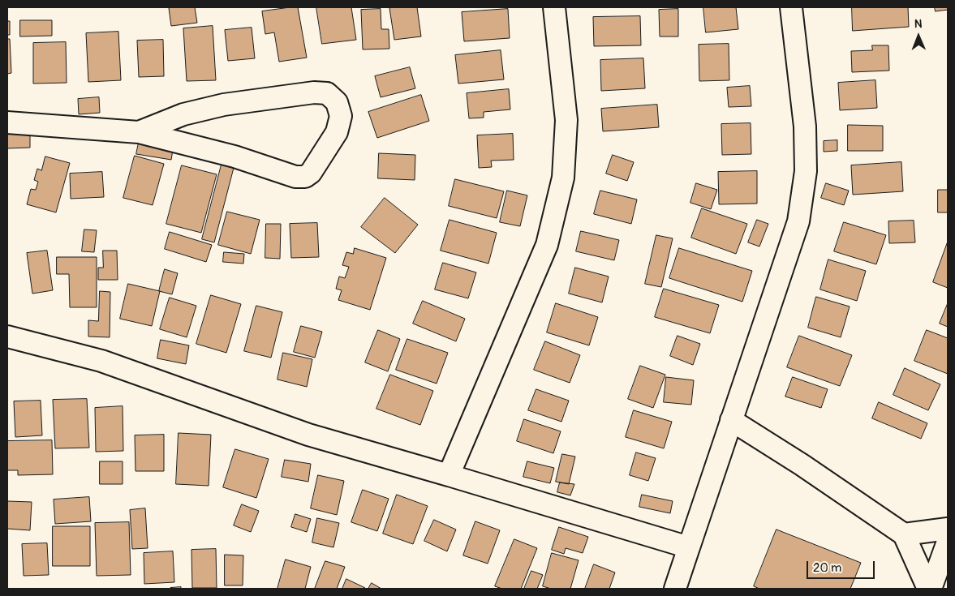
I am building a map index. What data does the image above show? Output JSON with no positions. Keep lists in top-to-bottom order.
{
  "scale_bar": "20 m",
  "north": "top"
}
